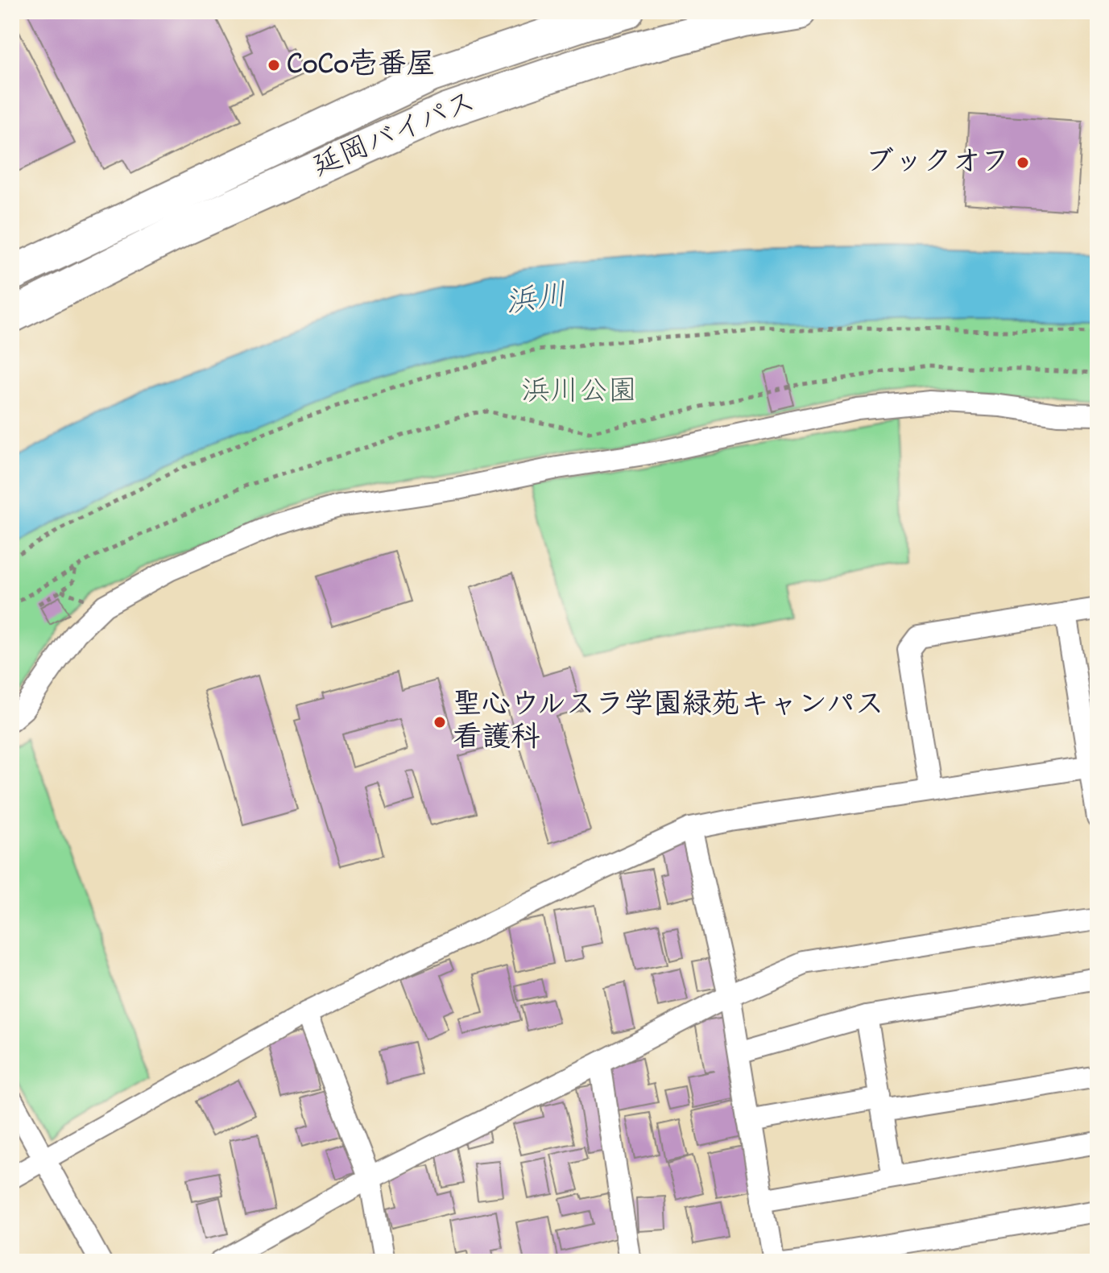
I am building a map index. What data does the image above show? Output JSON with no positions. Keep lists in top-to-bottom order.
{
  "streets": {
    "highway": ["延岡バイパス"]
  },
  "water": ["浜川"],
  "parks": ["浜川公園"],
  "places": ["CoCo壱番屋", "ブックオフ", "聖心ウルスラ学園緑苑キャンパス 看護科"]
}
